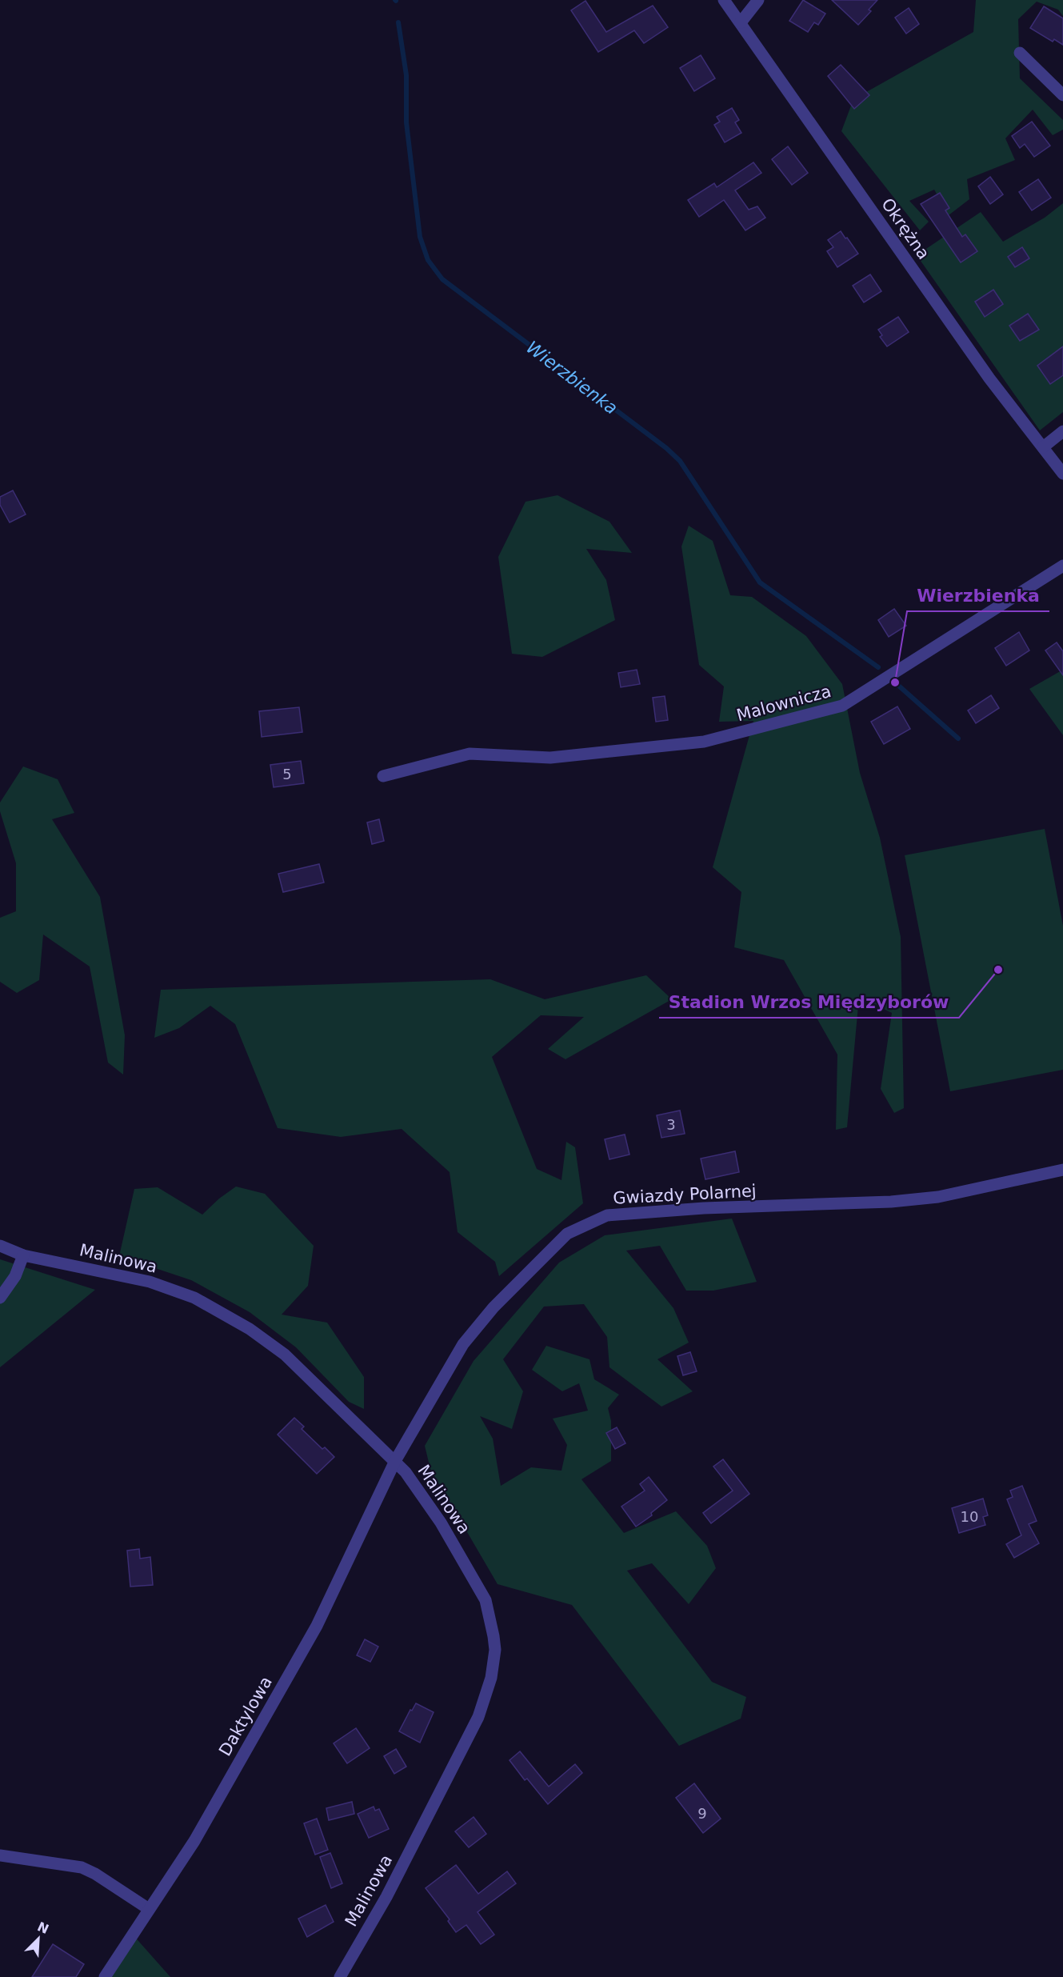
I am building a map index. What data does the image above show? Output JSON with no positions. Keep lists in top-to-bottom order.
{
  "streets": {
    "street": [
      "Okrężna",
      "Malownicza",
      "Gwiazdy Polarnej",
      "Malinowa",
      "Daktylowa"
    ]
  },
  "crossings": [
    ["Gwiazdy Polarnej", "Malinowa"],
    ["Gwiazdy Polarnej", "Daktylowa"],
    ["Malinowa", "Daktylowa"]
  ],
  "water": ["Wierzbienka"],
  "places": ["Wierzbienka", "Stadion Wrzos Międzyborów"],
  "house_numbers": [
    "5",
    "3",
    "10",
    "9"
  ],
  "north": "top right"
}
